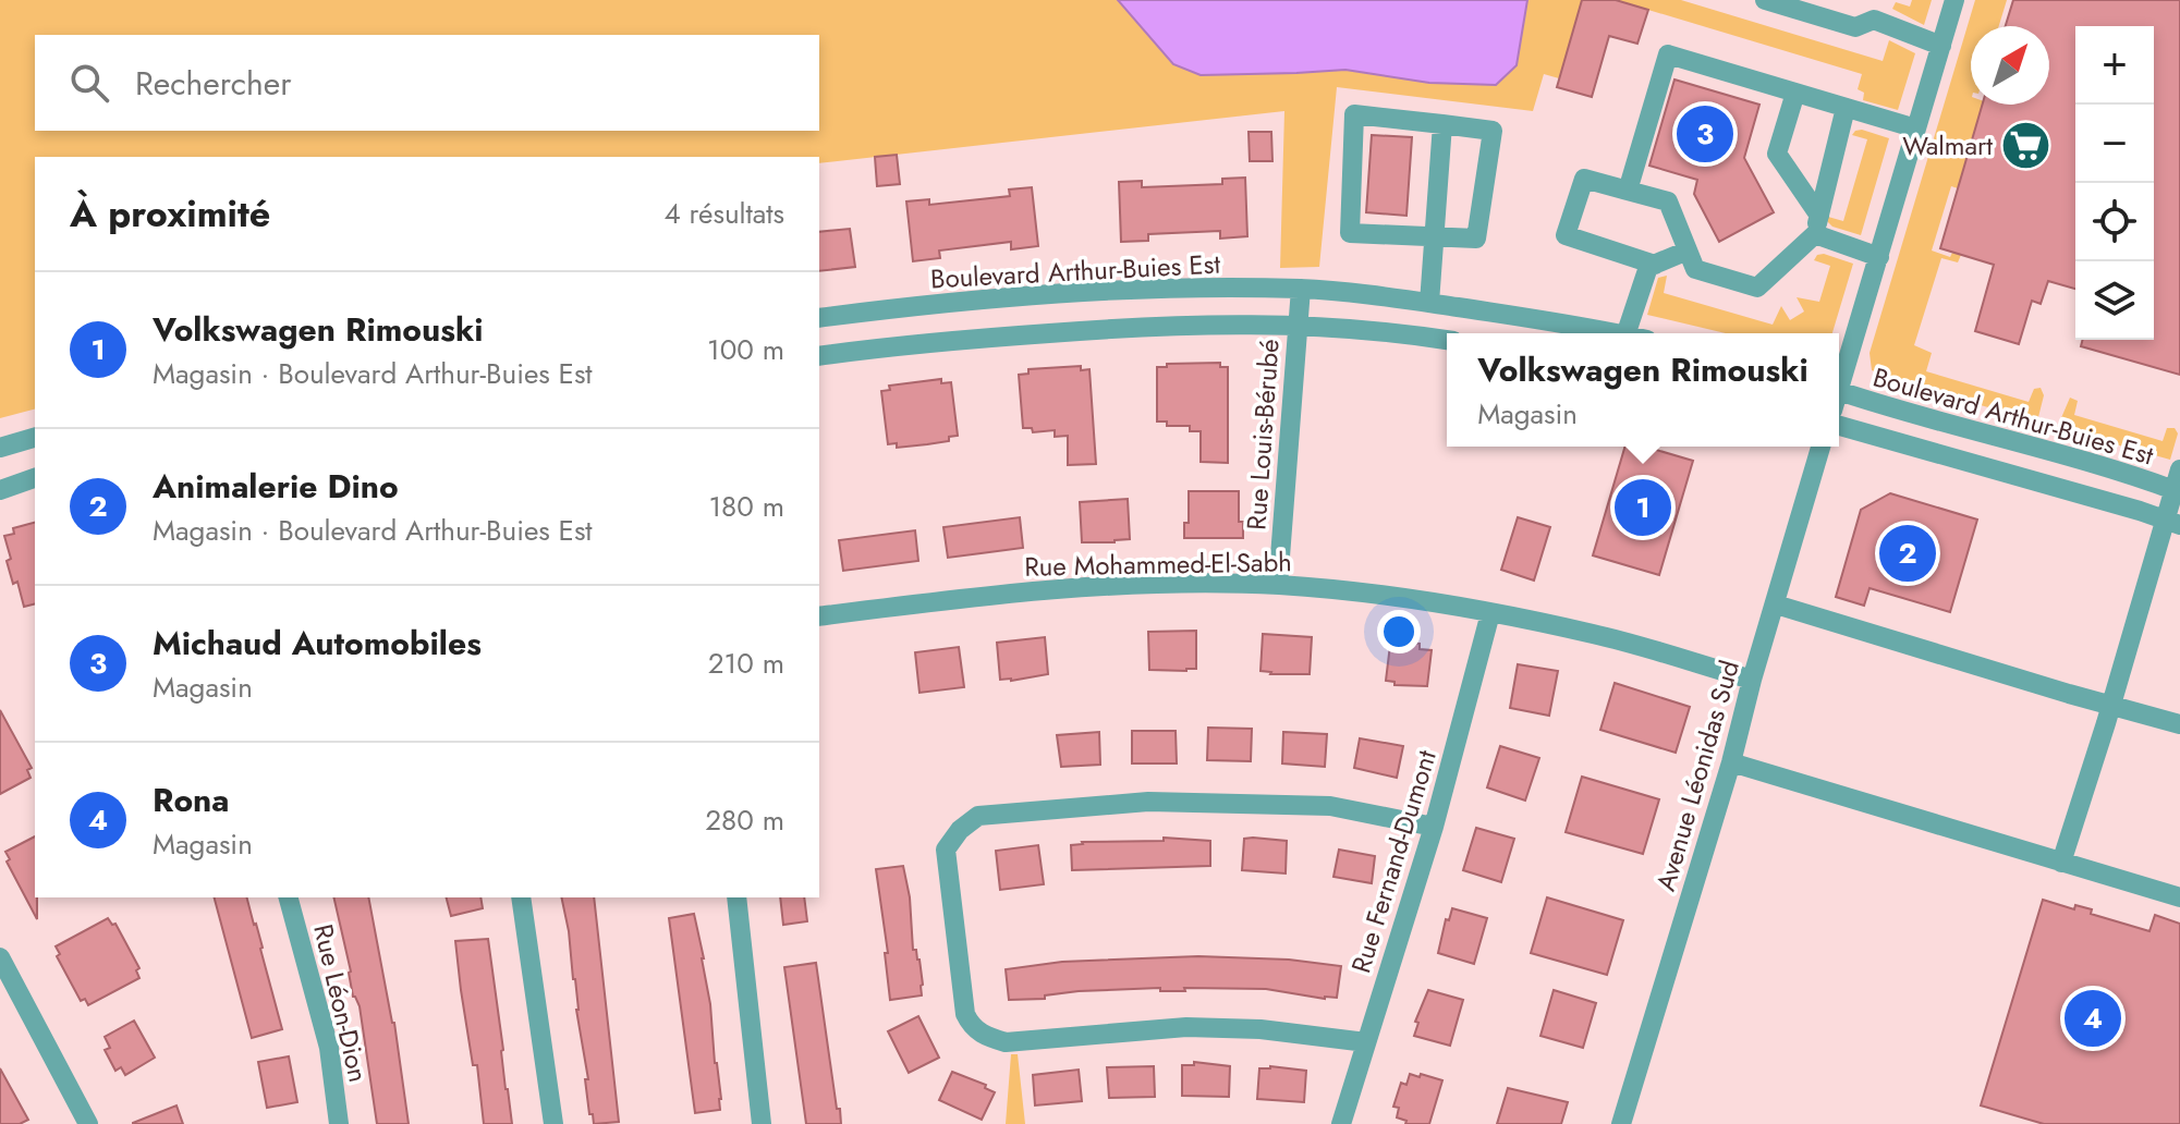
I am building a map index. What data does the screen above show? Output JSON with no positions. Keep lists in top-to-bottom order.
{
  "streets": {
    "street": [
      "Boulevard Arthur-Buies Est",
      "Rue Louis-Bérubé",
      "Rue Mohammed-El-Sabh",
      "Avenue Léonidas Sud",
      "Rue Fernand-Dumont",
      "Rue Léon-Dion"
    ]
  },
  "crossings": [
    ["Boulevard Arthur-Buies Est", "Rue Louis-Bérubé"],
    ["Rue Louis-Bérubé", "Rue Mohammed-El-Sabh"],
    ["Rue Mohammed-El-Sabh", "Avenue Léonidas Sud"],
    ["Rue Mohammed-El-Sabh", "Rue Fernand-Dumont"]
  ],
  "places": {
    "supermarket": ["Walmart"]
  },
  "north": "top right",
  "page": {
    "map_buttons": ["+", "−"],
    "search": "Rechercher",
    "pins": [
      "3",
      "1",
      "2",
      "4"
    ],
    "heading": ["À proximité", "4 résultats"],
    "list": [
      {
        "mark": "1",
        "name": "Volkswagen Rimouski",
        "note": "Magasin · Boulevard Arthur-Buies Est",
        "value": "100 m"
      },
      {
        "mark": "2",
        "name": "Animalerie Dino",
        "note": "Magasin · Boulevard Arthur-Buies Est",
        "value": "180 m"
      },
      {
        "mark": "3",
        "name": "Michaud Automobiles",
        "note": "Magasin",
        "value": "210 m"
      },
      {
        "mark": "4",
        "name": "Rona",
        "note": "Magasin",
        "value": "280 m"
      }
    ],
    "popup": ["Volkswagen Rimouski", "Magasin"]
  }
}
